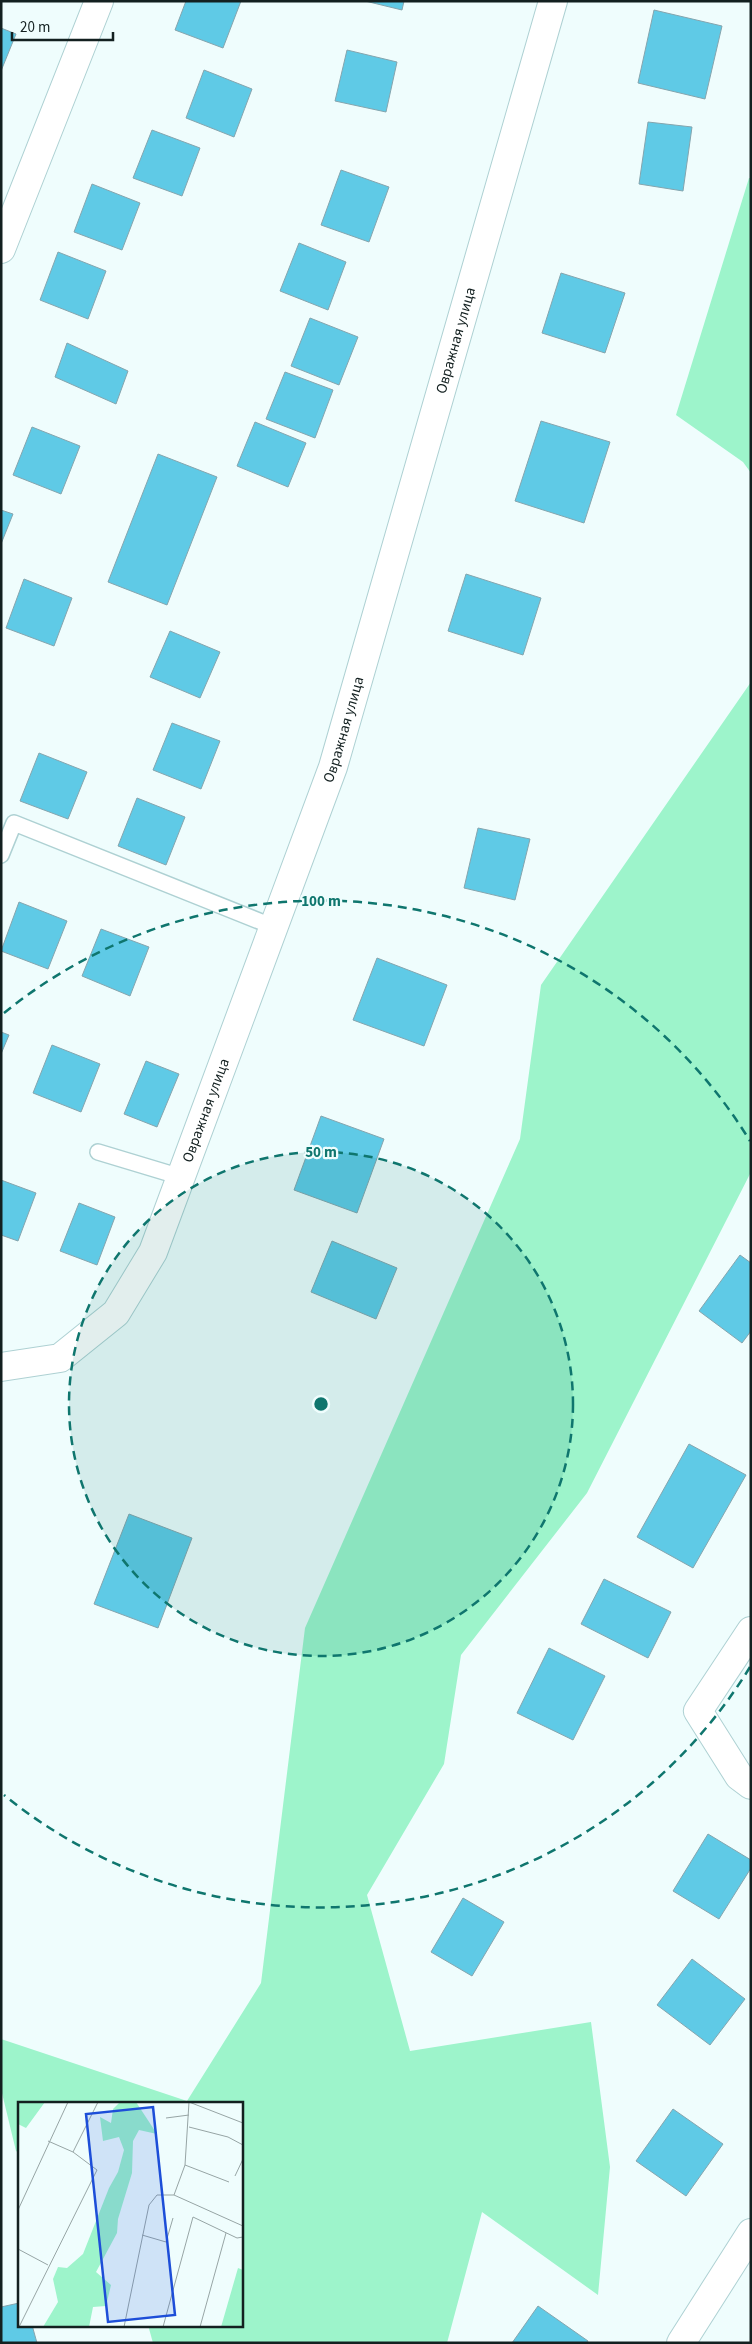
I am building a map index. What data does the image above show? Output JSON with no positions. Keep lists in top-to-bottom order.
{
  "streets": {
    "street": ["Овражная улица"]
  },
  "scale_bar": "20 m",
  "rings": ["100 m", "50 m"]
}
